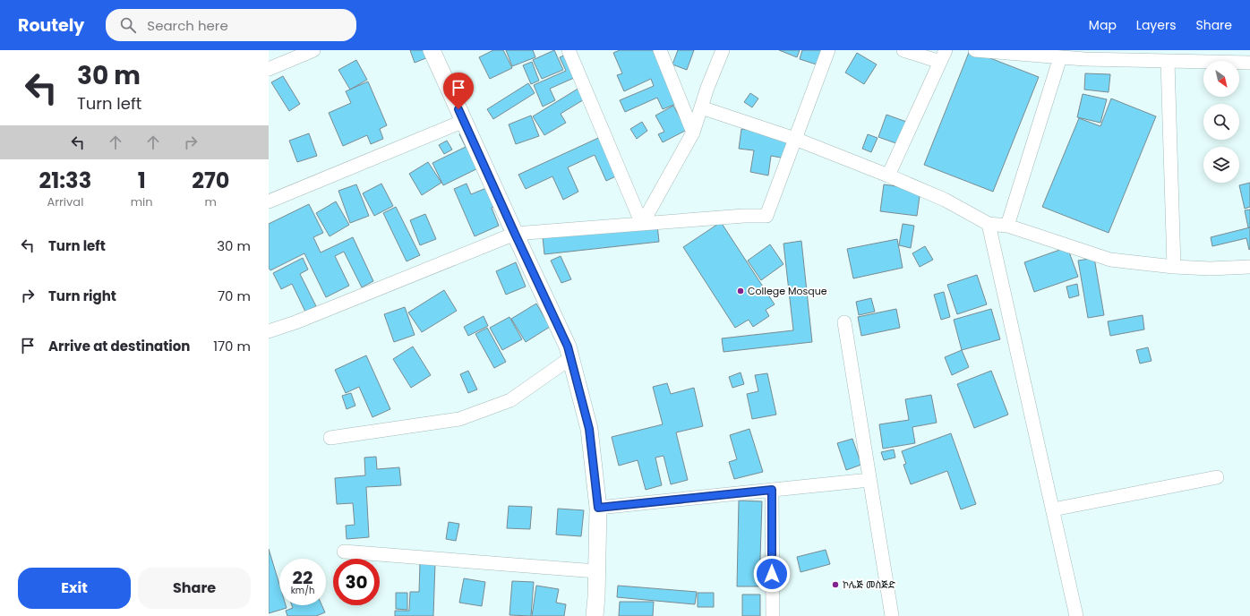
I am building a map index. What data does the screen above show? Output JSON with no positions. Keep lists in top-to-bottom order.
{
  "places": ["College Mosque", "ኮሌጅ መስጅድ"],
  "north": "bottom right",
  "page": {
    "header": "Routely",
    "search": "Search here",
    "nav": ["Map", "Layers", "Share"],
    "turn": ["30 m", "Turn left"],
    "eta": [
      "21:33",
      "Arrival",
      "1",
      "min",
      "270",
      "m"
    ],
    "list": [
      {
        "name": "Turn left",
        "value": "30 m"
      },
      {
        "name": "Turn right",
        "value": "70 m"
      },
      {
        "name": "Arrive at destination",
        "value": "170 m"
      }
    ],
    "speed": "22 km/h",
    "limit": "30",
    "buttons": ["Exit", "Share"]
  }
}
